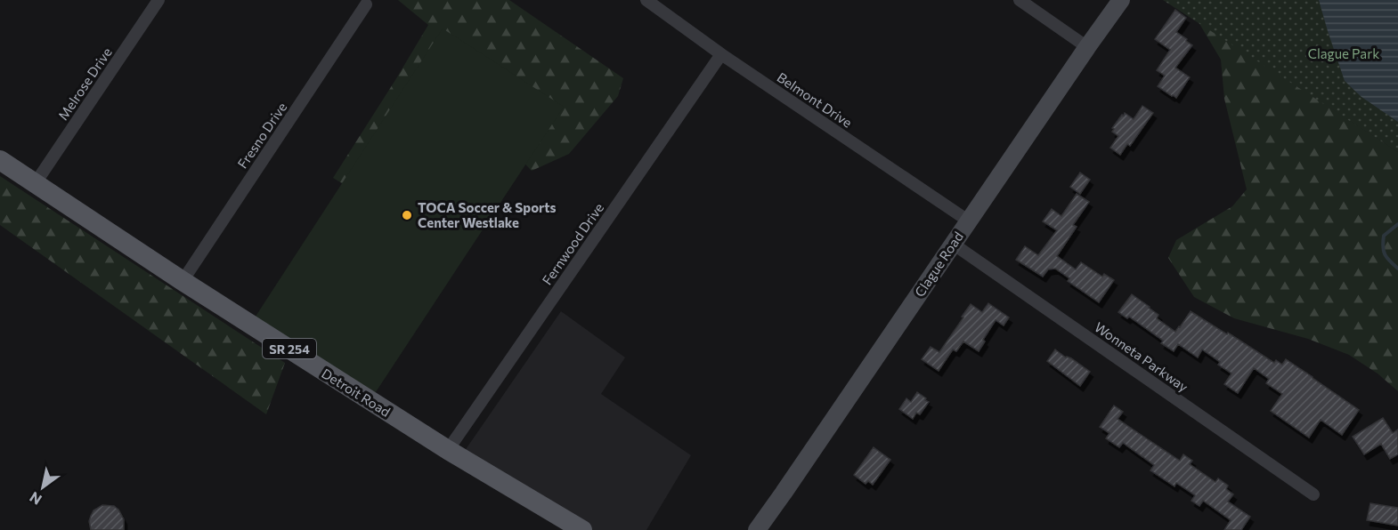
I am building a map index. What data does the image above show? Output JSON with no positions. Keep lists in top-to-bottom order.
{
  "streets": {
    "main road": ["Clague Road", "SR 254", "Detroit Road"],
    "street": [
      "Melrose Drive",
      "Belmont Drive",
      "Fresno Drive",
      "Fernwood Drive",
      "Wonneta Parkway"
    ]
  },
  "crossings": [
    ["Melrose Drive", "Detroit Road"],
    ["Belmont Drive", "Fernwood Drive"],
    ["Belmont Drive", "Clague Road"],
    ["Fresno Drive", "Detroit Road"],
    ["Fernwood Drive", "Detroit Road"],
    ["Clague Road", "Wonneta Parkway"]
  ],
  "parks": ["Clague Park"],
  "places": ["TOCA Soccer & Sports Center Westlake"],
  "north": "bottom left"
}
